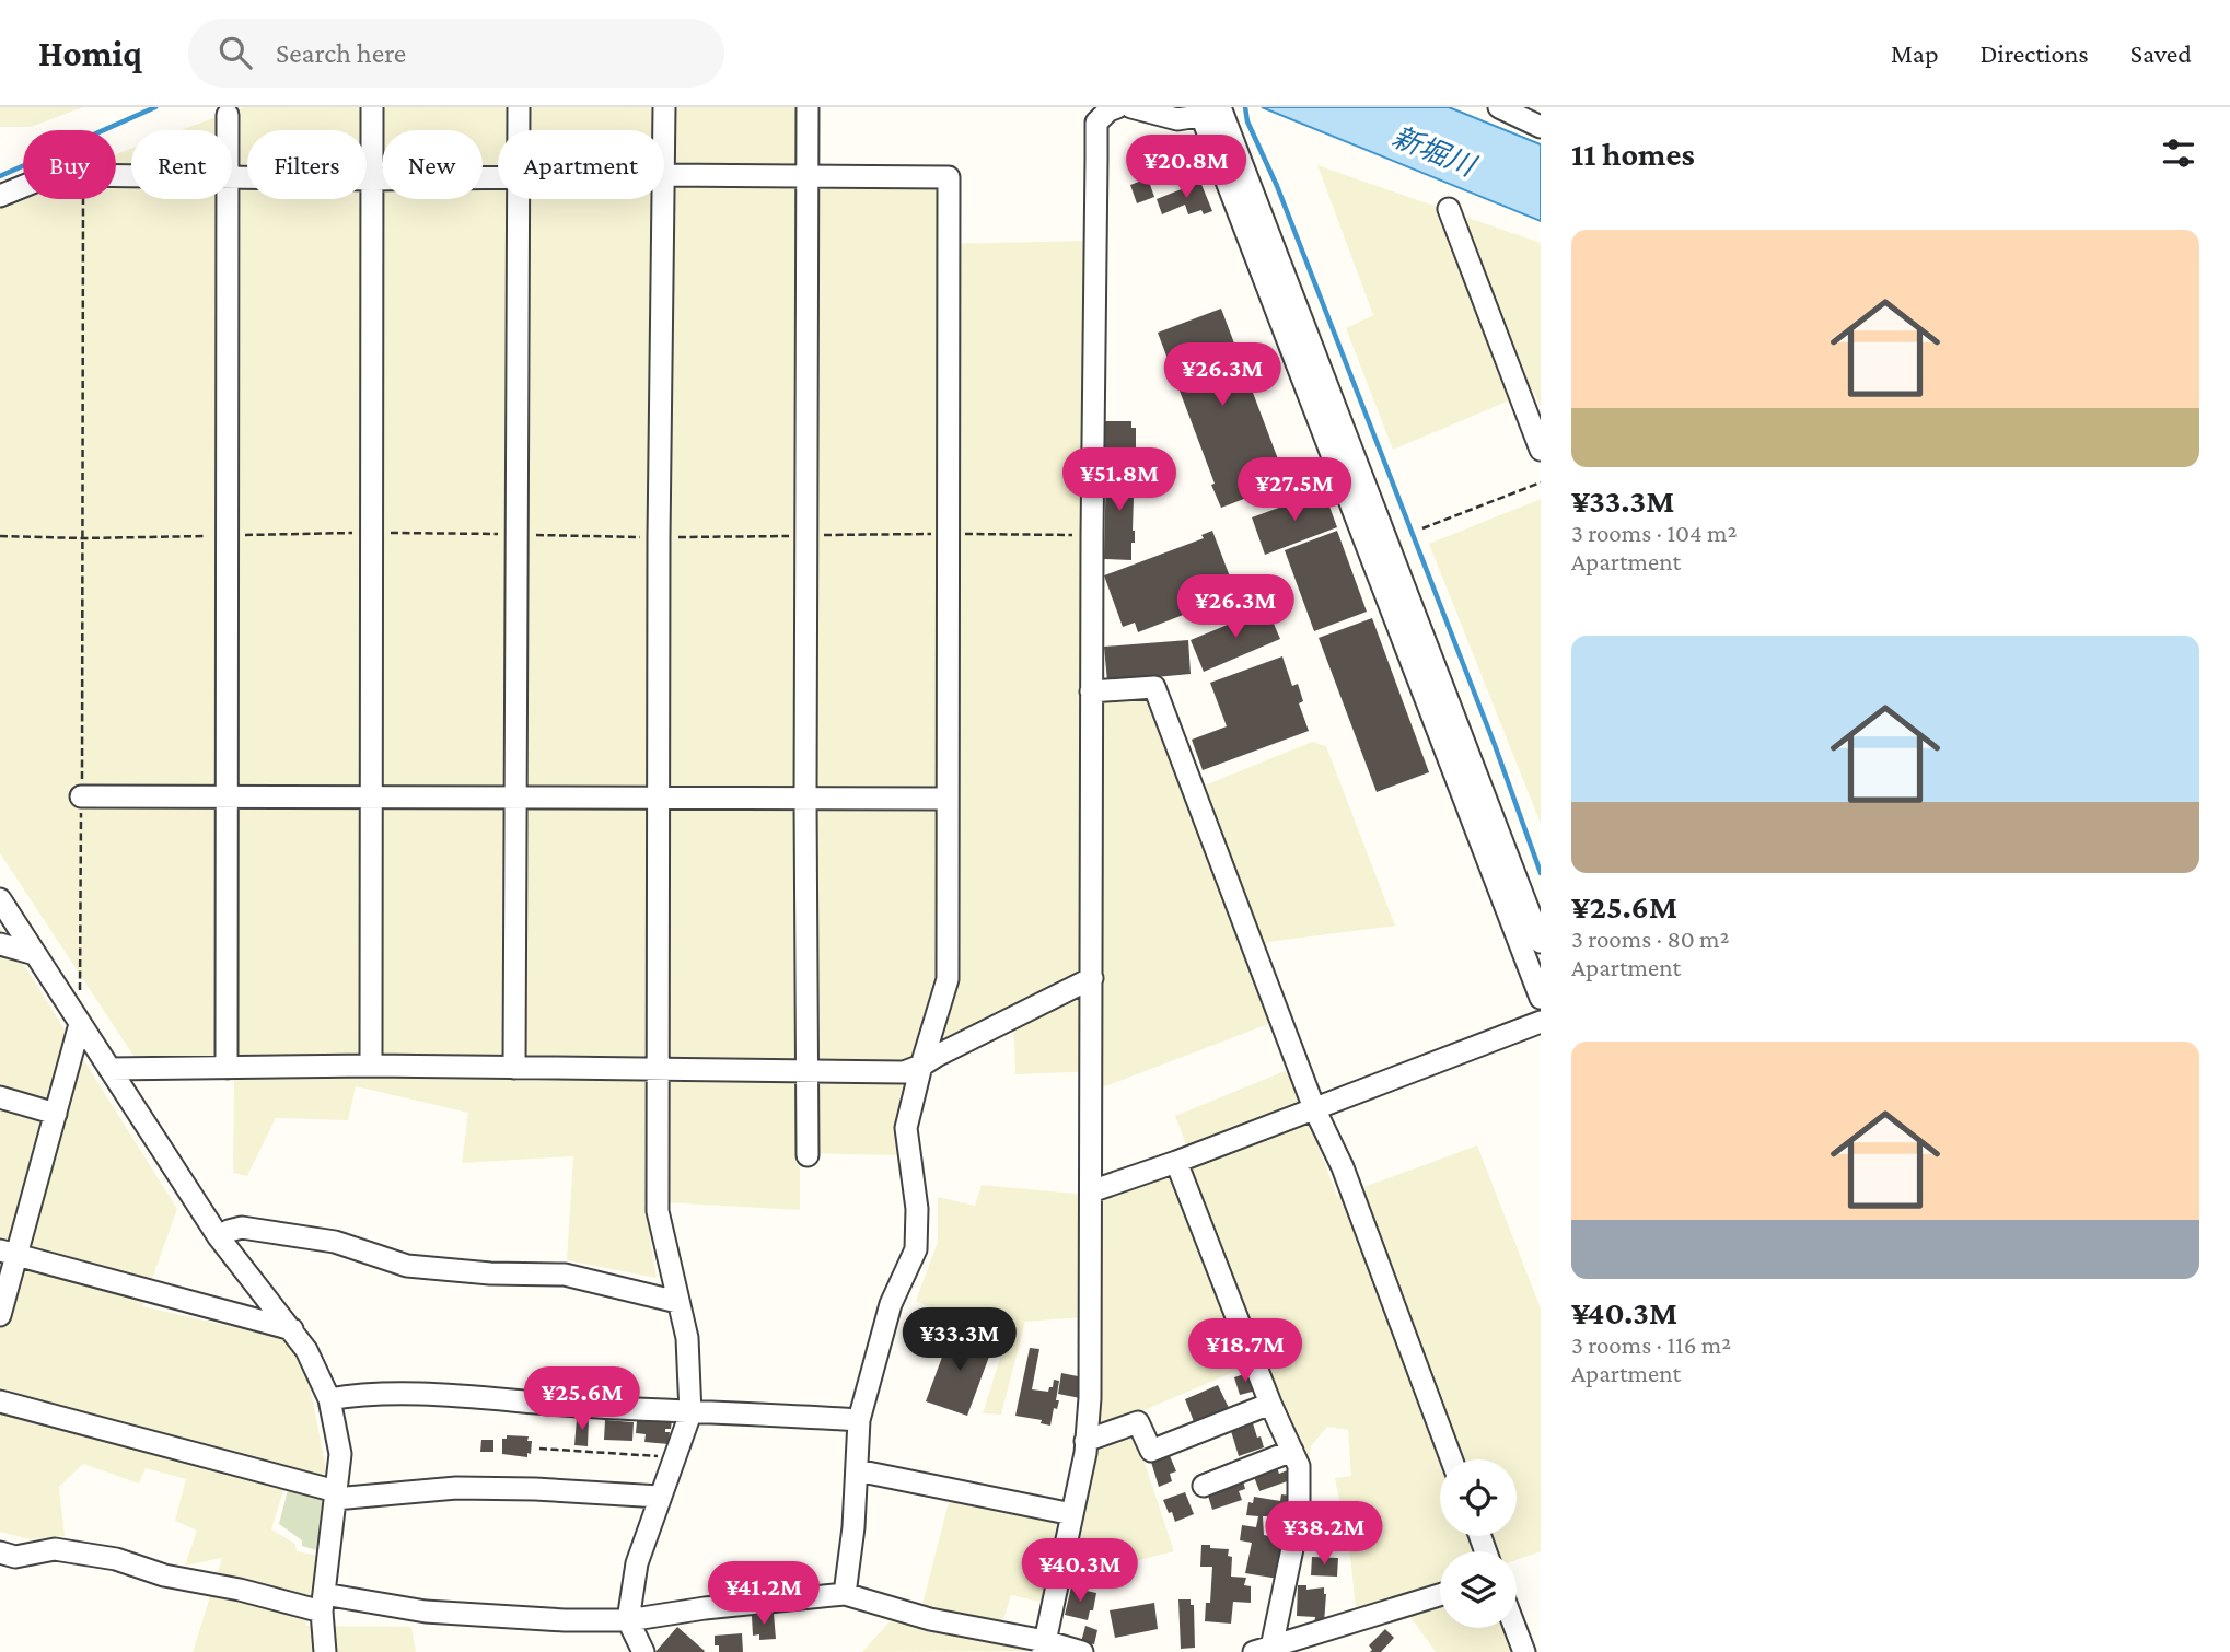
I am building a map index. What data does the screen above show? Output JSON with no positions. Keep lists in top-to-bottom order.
{
  "water": ["新堀川"],
  "page": {
    "header": "Homiq",
    "search": "Search here",
    "nav": ["Map", "Directions", "Saved"],
    "heading": "11 homes",
    "chip": [
      "Buy",
      "Rent",
      "Filters",
      "New",
      "Apartment"
    ],
    "price": [
      "¥20.8M",
      "¥26.3M",
      "¥51.8M",
      "¥27.5M",
      "¥26.3M",
      "¥33.3M",
      "¥18.7M",
      "¥25.6M",
      "¥38.2M",
      "¥40.3M",
      "¥41.2M"
    ],
    "list": [
      {
        "name": "¥33.3M",
        "note": "3 rooms · 104 m² · Apartment"
      },
      {
        "name": "¥25.6M",
        "note": "3 rooms · 80 m² · Apartment"
      },
      {
        "name": "¥40.3M",
        "note": "3 rooms · 116 m² · Apartment"
      }
    ]
  }
}
